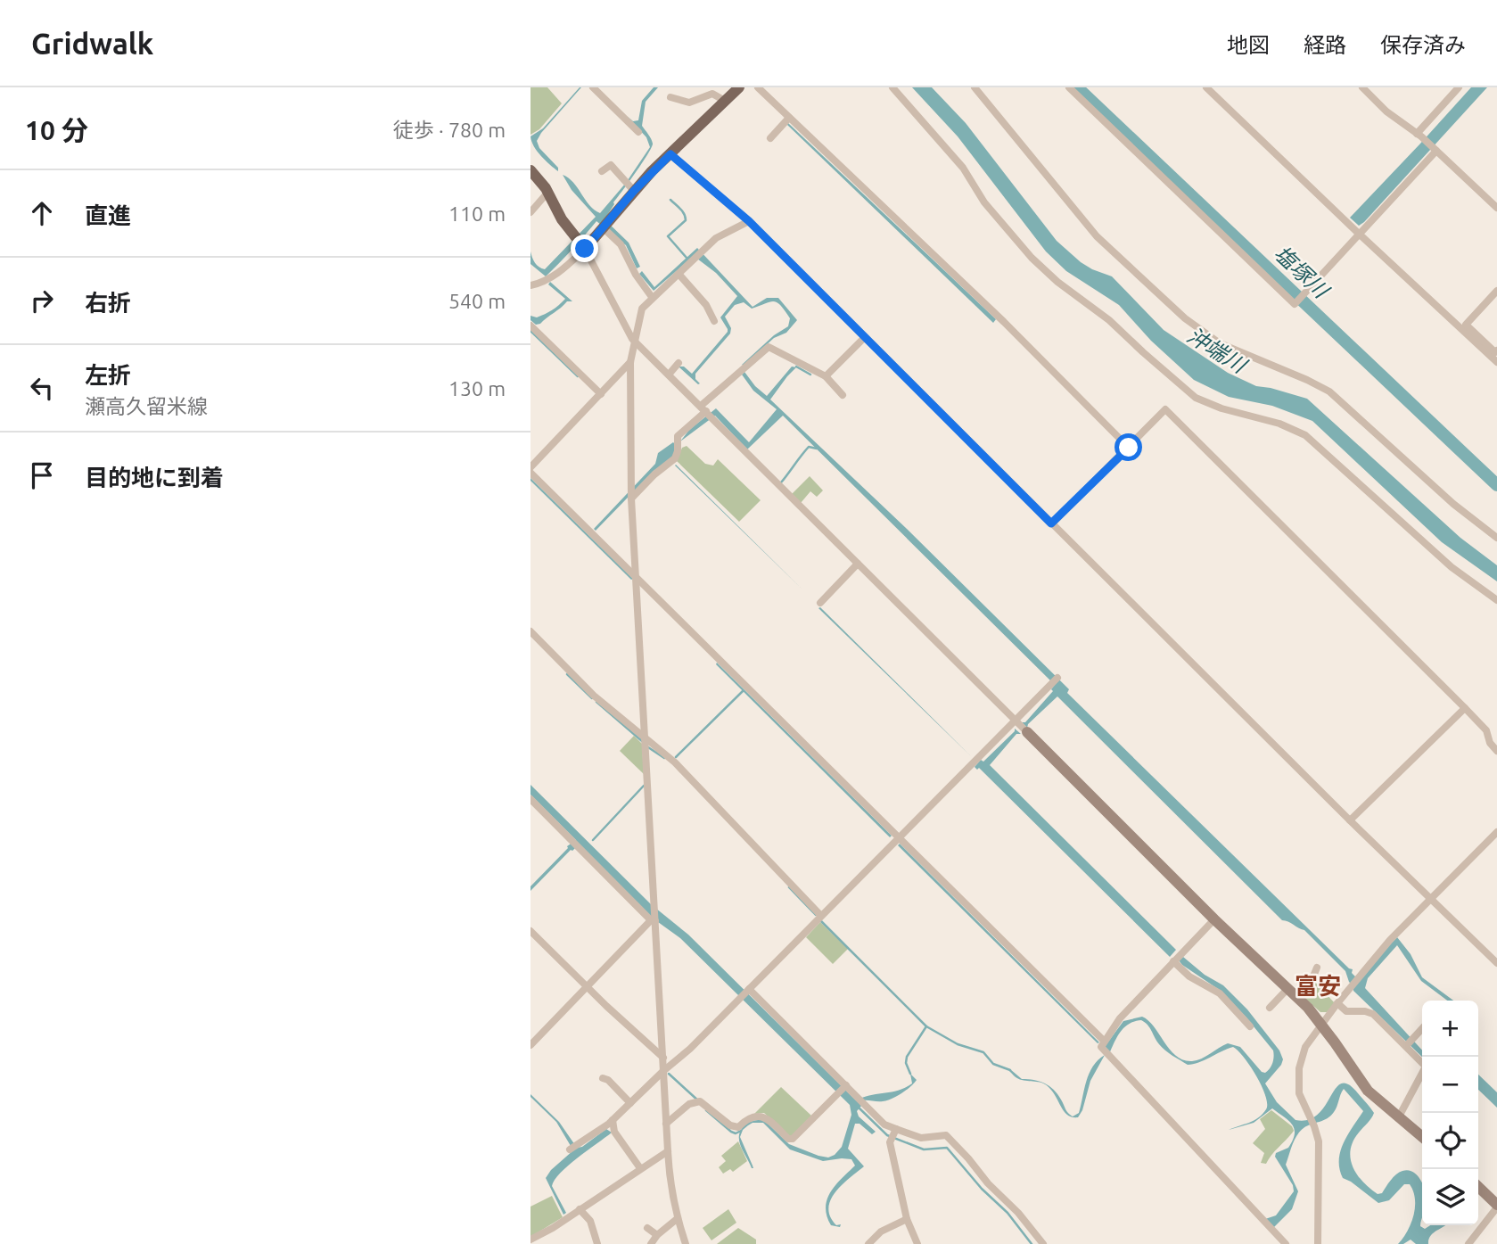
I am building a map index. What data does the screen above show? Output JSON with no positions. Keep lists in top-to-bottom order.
{
  "districts": ["富安"],
  "water": ["塩塚川", "沖端川"],
  "page": {
    "header": "Gridwalk",
    "nav": ["地図", "経路", "保存済み"],
    "heading": ["10 分", "徒歩 · 780 m"],
    "list": [
      ["直進", "110 m"],
      ["右折", "540 m"],
      ["左折", "瀬高久留米線", "130 m"],
      "目的地に到着"
    ],
    "map_buttons": ["+", "−"]
  }
}
